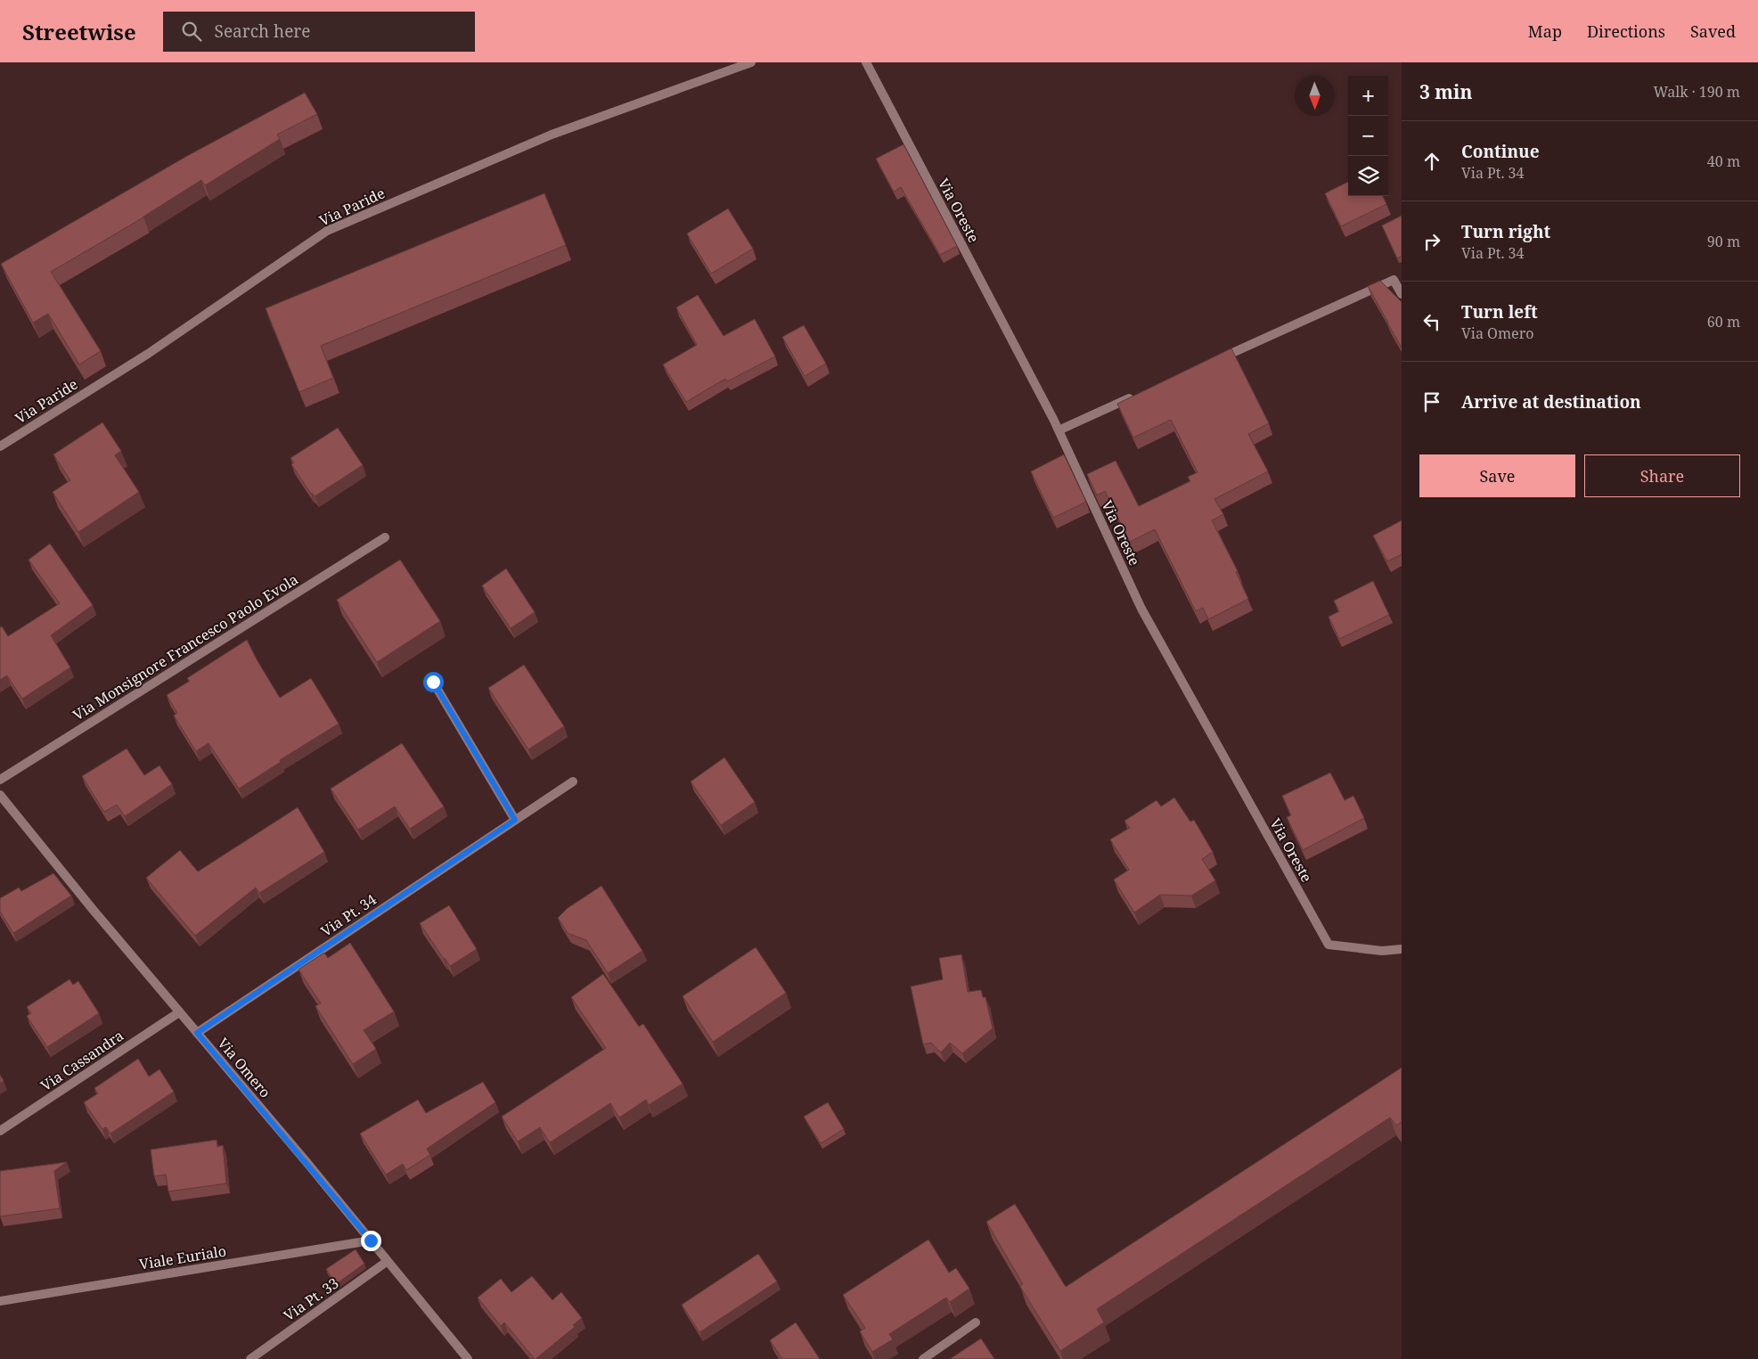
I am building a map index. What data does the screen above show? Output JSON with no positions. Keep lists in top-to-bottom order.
{
  "streets": {
    "street": [
      "Via Paride",
      "Via Oreste",
      "Via Monsignore Francesco Paolo Evola",
      "Via Pt. 34",
      "Via Cassandra",
      "Via Omero",
      "Viale Eurialo",
      "Via Pt. 33"
    ]
  },
  "crossings": [
    ["Via Pt. 34", "Via Omero"],
    ["Via Cassandra", "Via Omero"],
    ["Via Omero", "Viale Eurialo"],
    ["Via Omero", "Via Pt. 33"]
  ],
  "north": "bottom",
  "page": {
    "header": "Streetwise",
    "search": "Search here",
    "nav": ["Map", "Directions", "Saved"],
    "heading": ["3 min", "Walk · 190 m"],
    "map_buttons": ["+", "−"],
    "list": [
      ["Continue", "Via Pt. 34", "40 m"],
      ["Turn right", "Via Pt. 34", "90 m"],
      ["Turn left", "Via Omero", "60 m"],
      "Arrive at destination"
    ],
    "buttons": ["Save", "Share"]
  }
}
